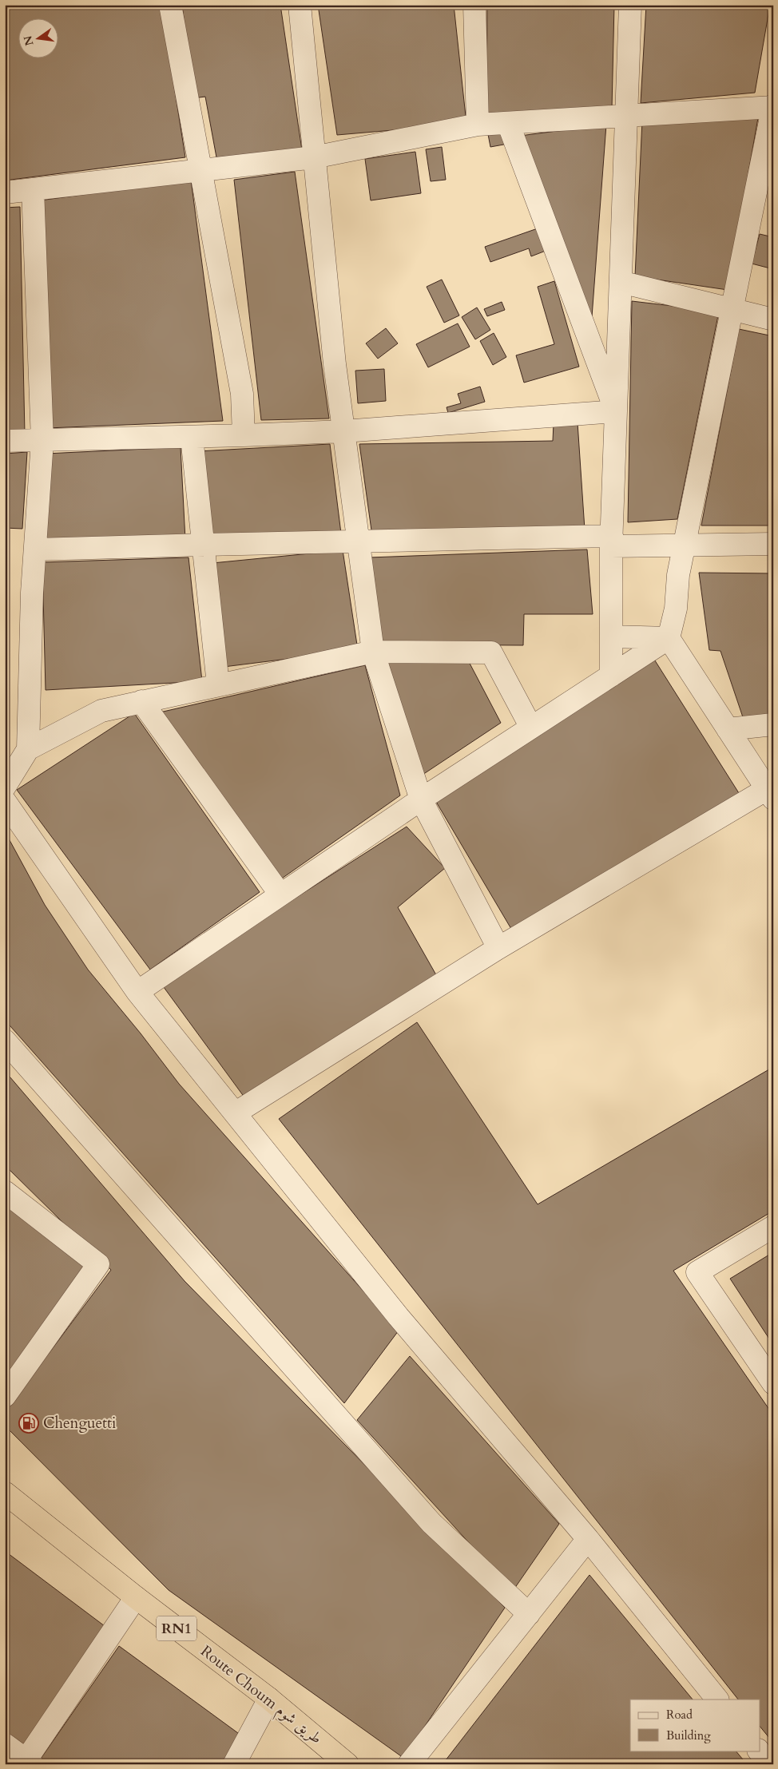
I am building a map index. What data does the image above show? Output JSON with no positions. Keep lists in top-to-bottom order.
{
  "streets": {
    "highway": ["RN1", "Route Choum طريق شوم"]
  },
  "places": {
    "fuel station": ["Chenguetti"]
  },
  "legend": ["Road", "Building"],
  "north": "left"
}
